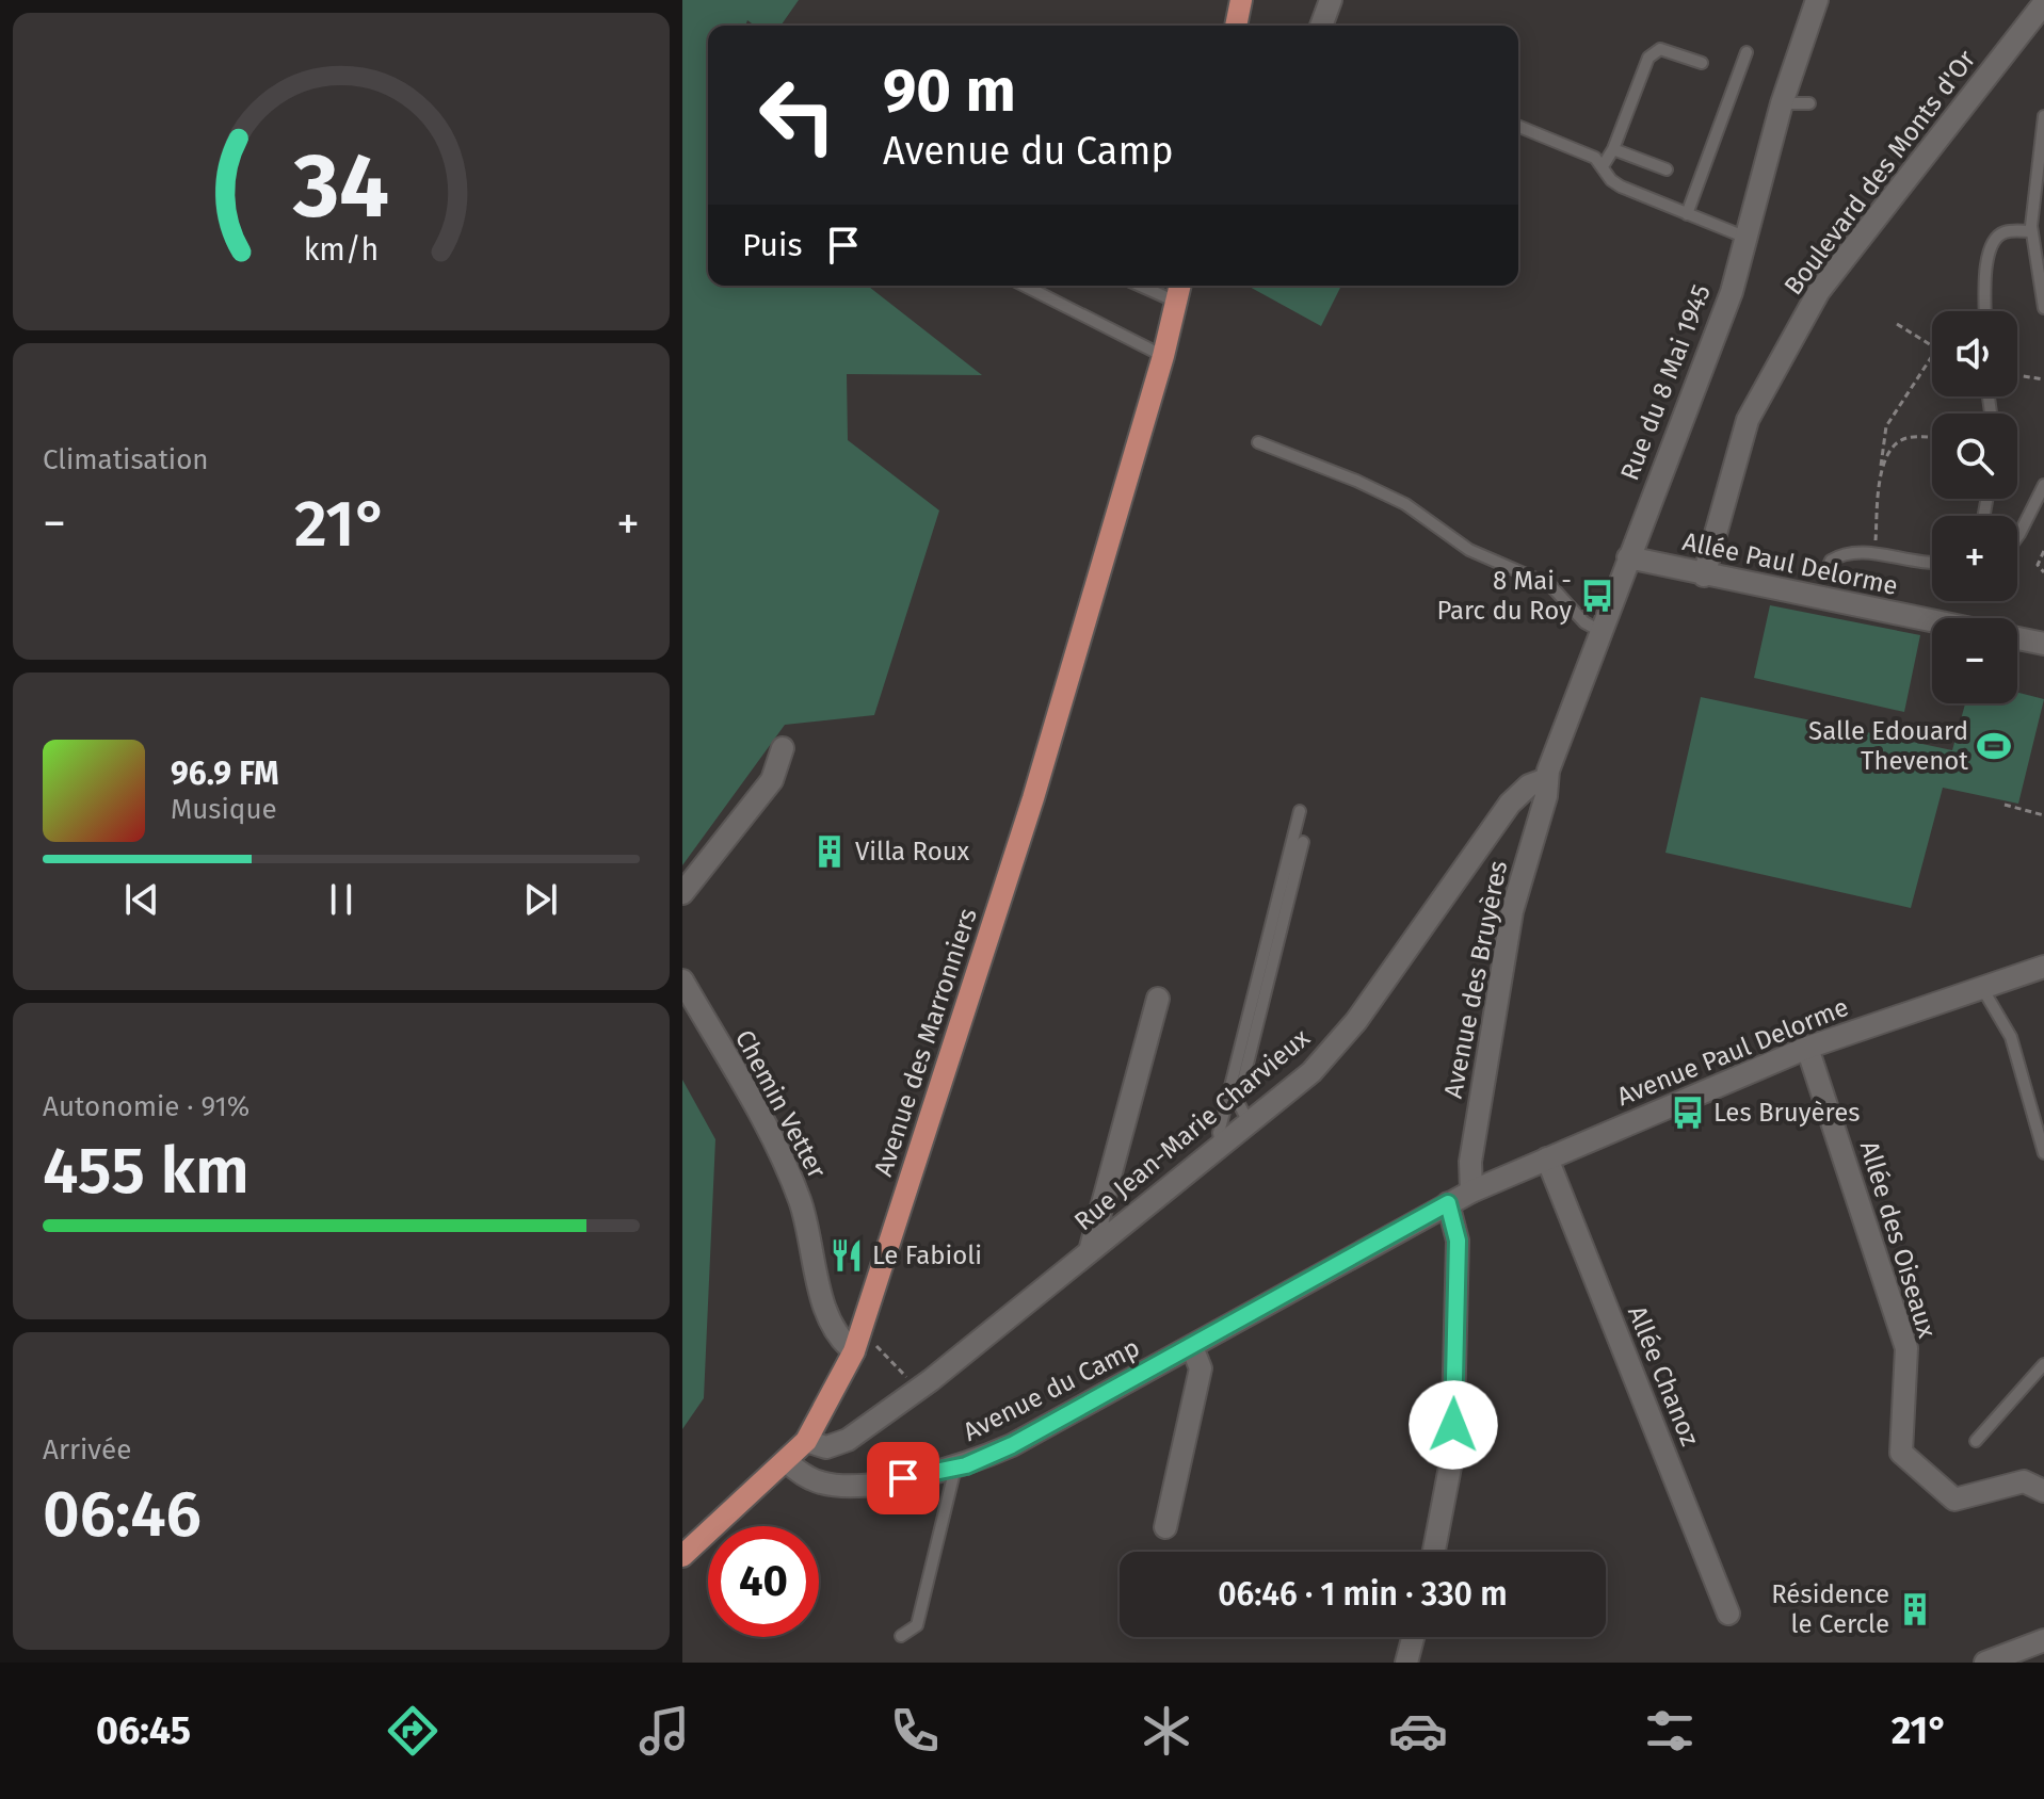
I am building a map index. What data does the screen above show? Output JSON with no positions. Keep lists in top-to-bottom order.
{
  "streets": {
    "main road": ["Avenue des Marronniers"],
    "street": [
      "Boulevard des Monts d'Or",
      "Rue du 8 Mai 1945",
      "Allée Paul Delorme",
      "Avenue des Bruyères",
      "Avenue Paul Delorme",
      "Chemin Vetter",
      "Rue Jean-Marie Charvieux",
      "Allée des Oiseaux",
      "Allée Chanoz",
      "Avenue du Camp"
    ]
  },
  "crossings": [
    ["Boulevard des Monts d'Or", "Allée Paul Delorme"],
    ["Rue du 8 Mai 1945", "Allée Paul Delorme"],
    ["Rue du 8 Mai 1945", "Avenue des Bruyères"],
    ["Rue du 8 Mai 1945", "Rue Jean-Marie Charvieux"],
    ["Avenue des Bruyères", "Avenue Paul Delorme"],
    ["Avenue des Bruyères", "Rue Jean-Marie Charvieux"],
    ["Avenue des Marronniers", "Chemin Vetter"],
    ["Avenue des Marronniers", "Rue Jean-Marie Charvieux"],
    ["Avenue des Marronniers", "Avenue du Camp"],
    ["Avenue Paul Delorme", "Allée des Oiseaux"],
    ["Avenue Paul Delorme", "Allée Chanoz"],
    ["Avenue Paul Delorme", "Avenue du Camp"]
  ],
  "places": {
    "bus stop": ["8 Mai - Parc du Roy", "Les Bruyères"],
    "sports": ["Salle Edouard Thevenot"],
    "building": ["Villa Roux", "Résidence le Cercle"],
    "restaurant": ["Le Fabioli"]
  },
  "page": {
    "turn": ["90 m", "Avenue du Camp"],
    "then": "Puis",
    "map_buttons": ["+", "−"],
    "tile": [
      "Climatisation",
      ["Autonomie · 91%", "455 km"],
      ["Arrivée", "06:46"]
    ],
    "heat": ["−", "21°", "+"],
    "song": ["96.9 FM", "Musique"],
    "limit": "40",
    "trip": "06:46 · 1 min · 330 m",
    "tabs": ["06:45", "21°"],
    "gauge": ["34", "km/h"]
  }
}
